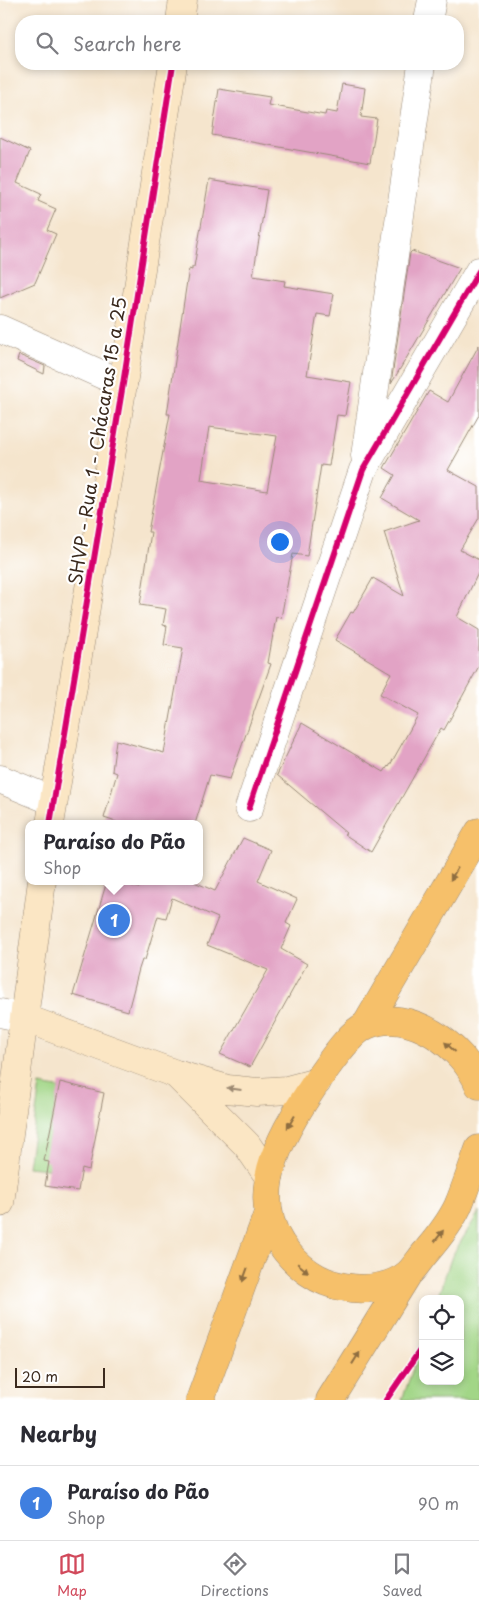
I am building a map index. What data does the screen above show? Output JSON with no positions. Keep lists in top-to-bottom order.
{
  "streets": {
    "street": ["SHVP - Rua 1 - Chácaras 15 a 25"]
  },
  "scale_bar": "20 m",
  "page": {
    "search": "Search here",
    "popup": ["Paraíso do Pão", "Shop"],
    "pins": "1",
    "scale": "20 m",
    "heading": "Nearby",
    "list": [
      {
        "mark": "1",
        "name": "Paraíso do Pão",
        "note": "Shop",
        "value": "90 m"
      }
    ],
    "nav": ["Map", "Directions", "Saved"]
  }
}
